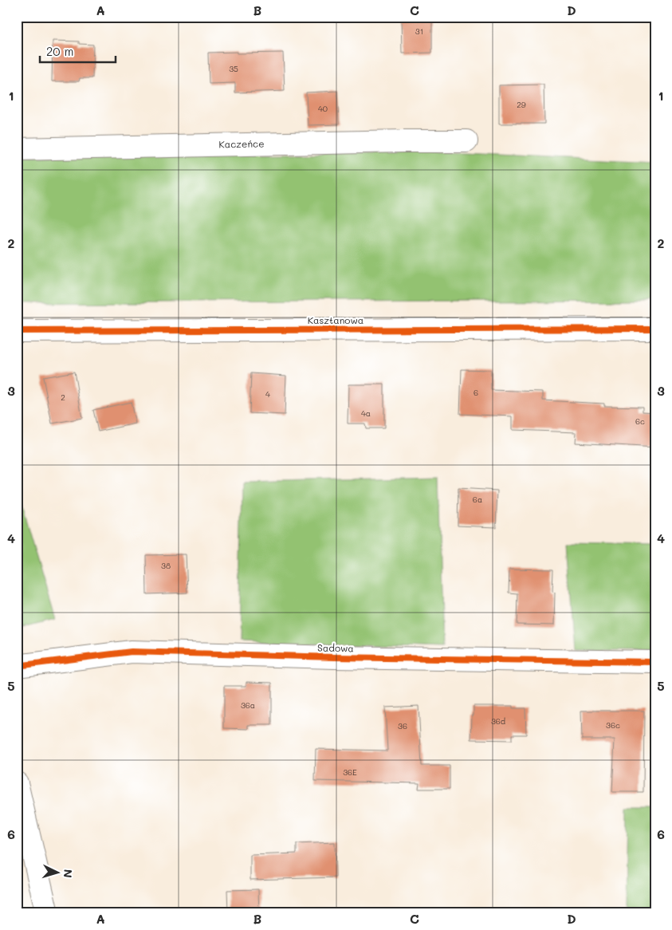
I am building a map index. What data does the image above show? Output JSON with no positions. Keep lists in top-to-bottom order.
{
  "streets": {
    "street": ["Kaczeńce", "Kasztanowa", "Sadowa"]
  },
  "house_numbers": [
    "31",
    "35",
    "29",
    "40",
    "6",
    "4",
    "2",
    "4a",
    "6c",
    "6a",
    "38",
    "36a",
    "36d",
    "36c",
    "36",
    "36E"
  ],
  "scale_bar": "20 m",
  "north": "right",
  "grid": {
    "columns": [
      "A",
      "B",
      "C",
      "D"
    ],
    "rows": [
      "1",
      "2",
      "3",
      "4",
      "5",
      "6"
    ]
  }
}
